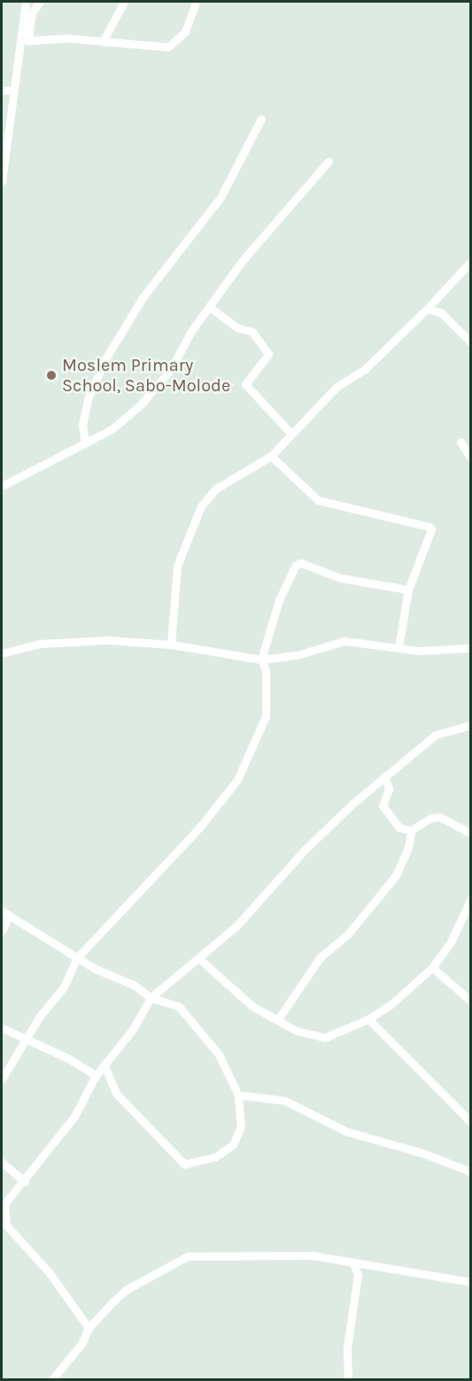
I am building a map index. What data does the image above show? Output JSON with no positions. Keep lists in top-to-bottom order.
{
  "places": ["Moslem Primary School, Sabo-Molode"]
}
